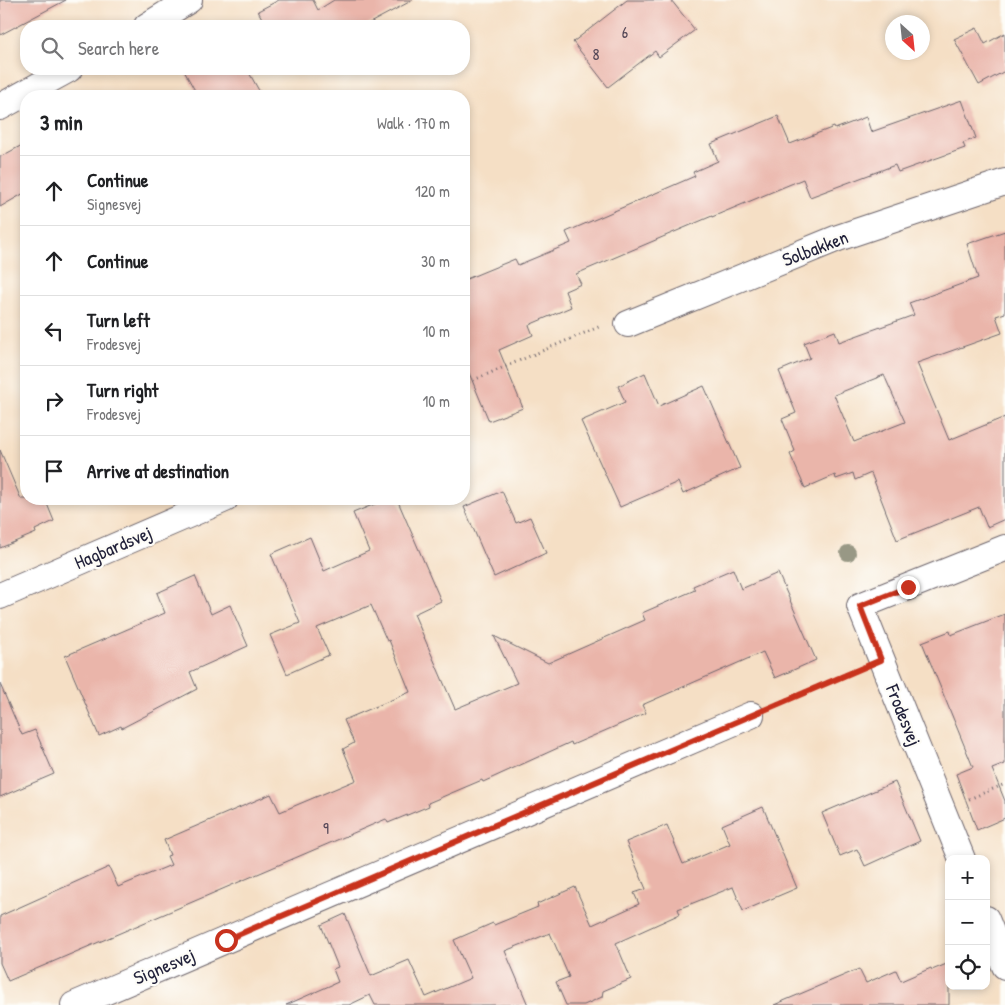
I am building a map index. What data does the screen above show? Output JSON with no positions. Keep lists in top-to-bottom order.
{
  "streets": {
    "street": [
      "Solbakken",
      "Hagbardsvej",
      "Frodesvej",
      "Signesvej"
    ]
  },
  "house_numbers": ["6", "8", "9"],
  "north": "bottom right",
  "page": {
    "search": "Search here",
    "heading": ["3 min", "Walk · 170 m"],
    "list": [
      ["Continue", "Signesvej", "120 m"],
      ["Continue", "30 m"],
      ["Turn left", "Frodesvej", "10 m"],
      ["Turn right", "Frodesvej", "10 m"],
      "Arrive at destination"
    ],
    "map_buttons": ["+", "−"]
  }
}
